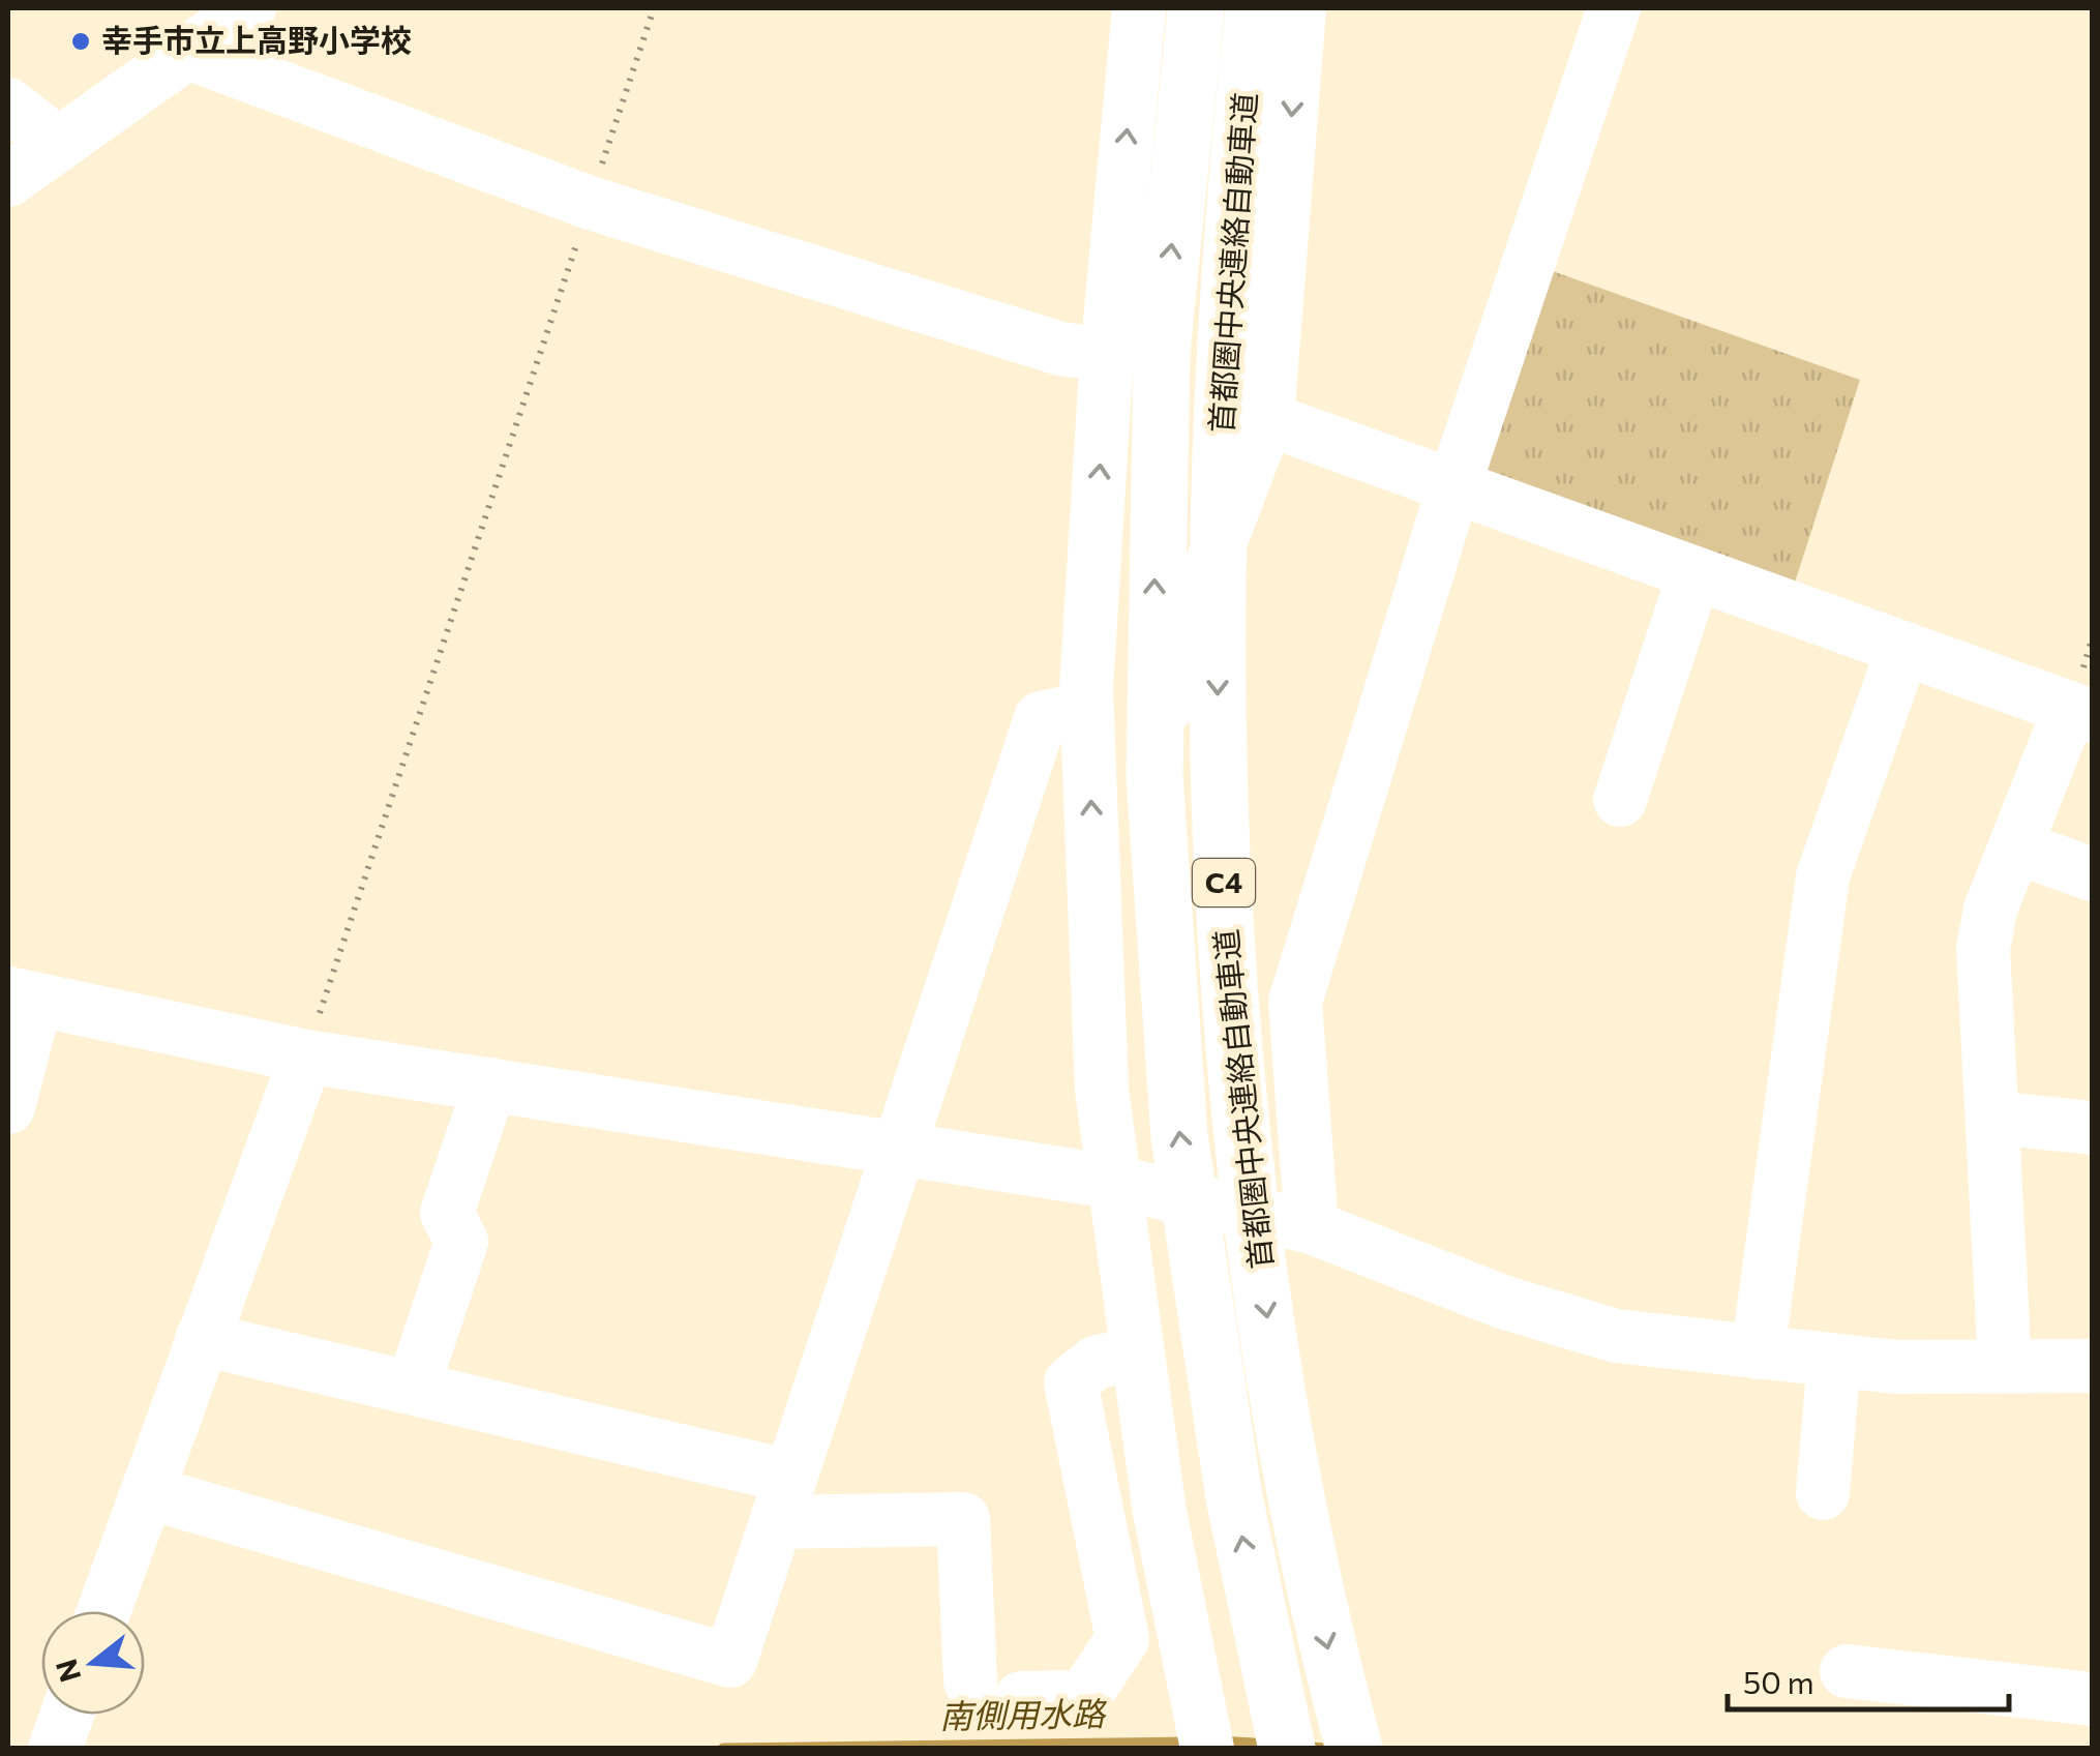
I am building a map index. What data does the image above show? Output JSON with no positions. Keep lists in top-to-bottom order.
{
  "streets": {
    "highway": ["首都圏中央連絡自動車道", "C4"]
  },
  "water": ["南側用水路"],
  "places": ["幸手市立上高野小学校"],
  "scale_bar": "50 m",
  "north": "left"
}
